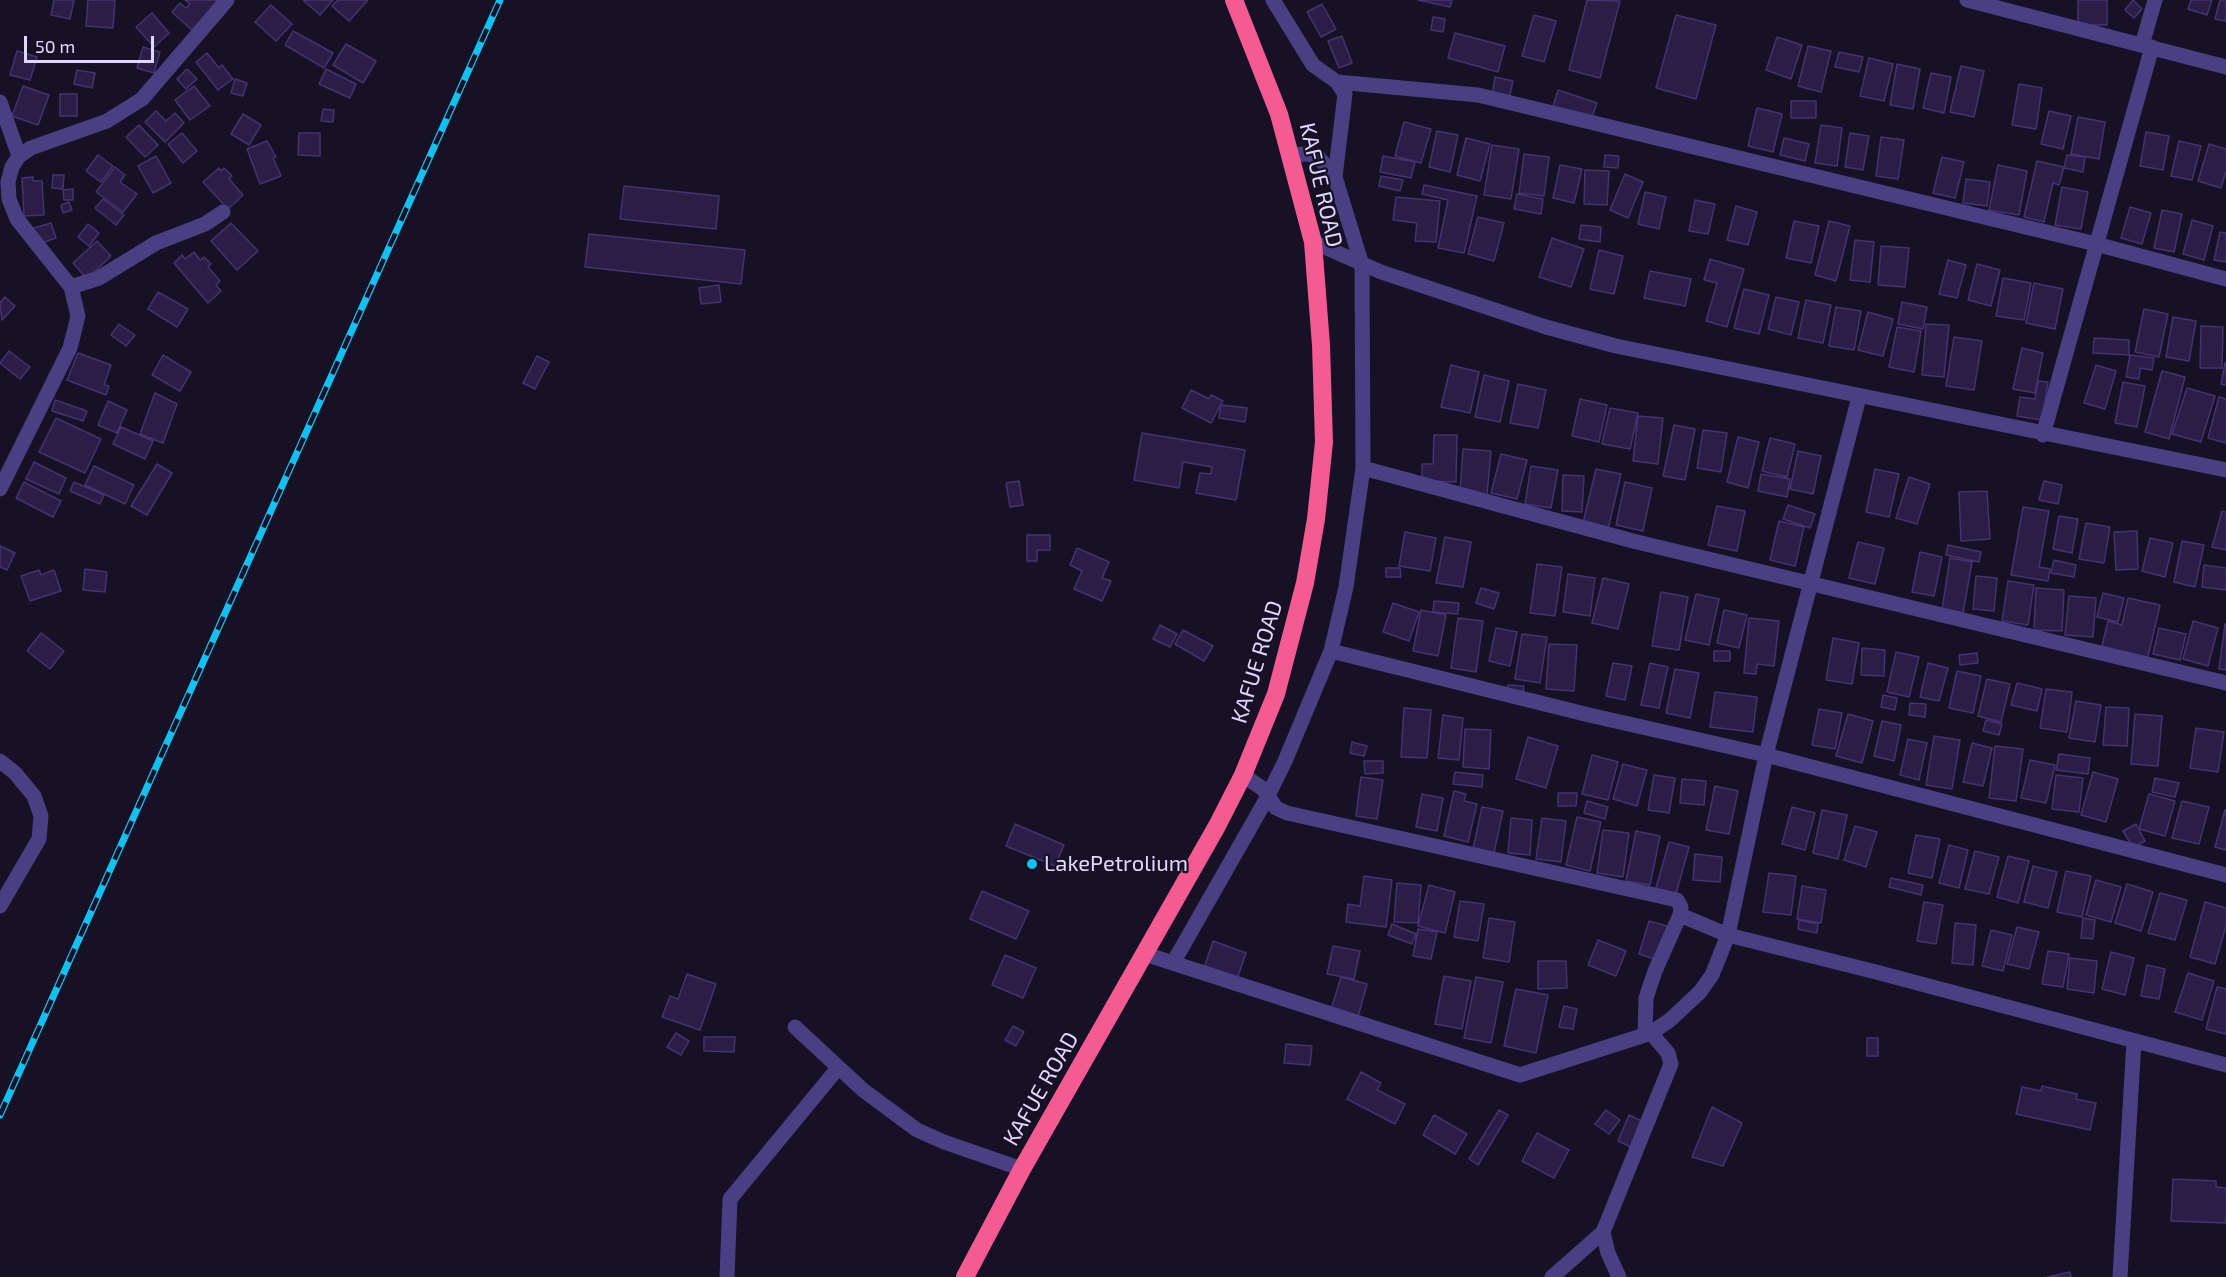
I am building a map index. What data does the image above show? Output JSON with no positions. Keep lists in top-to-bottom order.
{
  "streets": {
    "highway": ["KAFUE ROAD"]
  },
  "places": ["LakePetrolium"],
  "scale_bar": "50 m"
}
